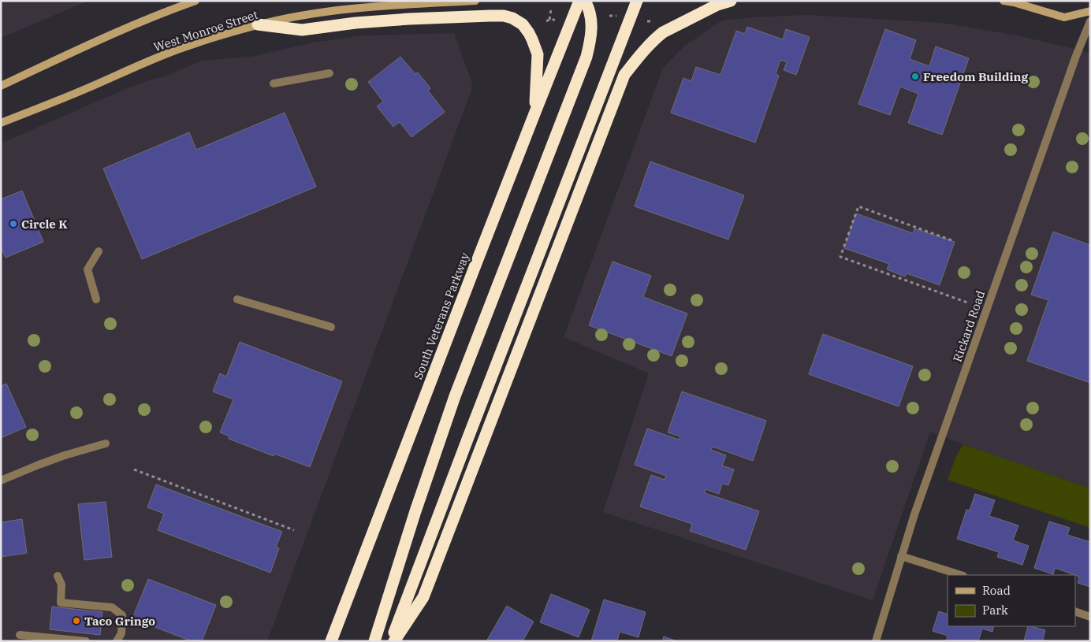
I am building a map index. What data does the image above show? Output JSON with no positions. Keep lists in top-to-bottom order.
{
  "streets": {
    "highway": ["South Veterans Parkway"],
    "street": ["West Monroe Street", "Rickard Road"]
  },
  "places": ["Freedom Building", "Circle K", "Taco Gringo"],
  "legend": ["Road", "Park"]
}
